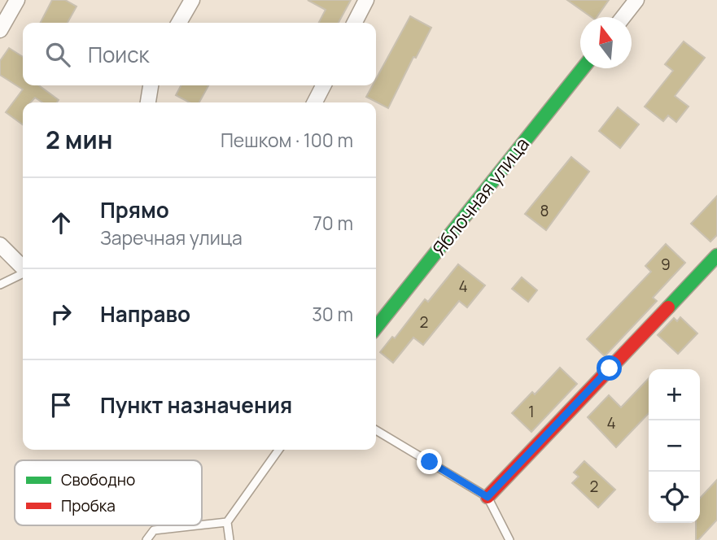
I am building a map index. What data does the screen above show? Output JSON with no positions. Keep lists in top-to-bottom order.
{
  "streets": {
    "street": ["Яблочная улица"]
  },
  "house_numbers": [
    "8",
    "9",
    "4",
    "2",
    "1",
    "4",
    "2"
  ],
  "legend": ["Свободно", "Пробка"],
  "north": "top",
  "page": {
    "search": "Поиск",
    "heading": ["2 мин", "Пешком · 100 m"],
    "list": [
      ["Прямо", "Заречная улица", "70 m"],
      ["Направо", "30 m"],
      "Пункт назначения"
    ],
    "map_buttons": ["+", "−"]
  }
}
